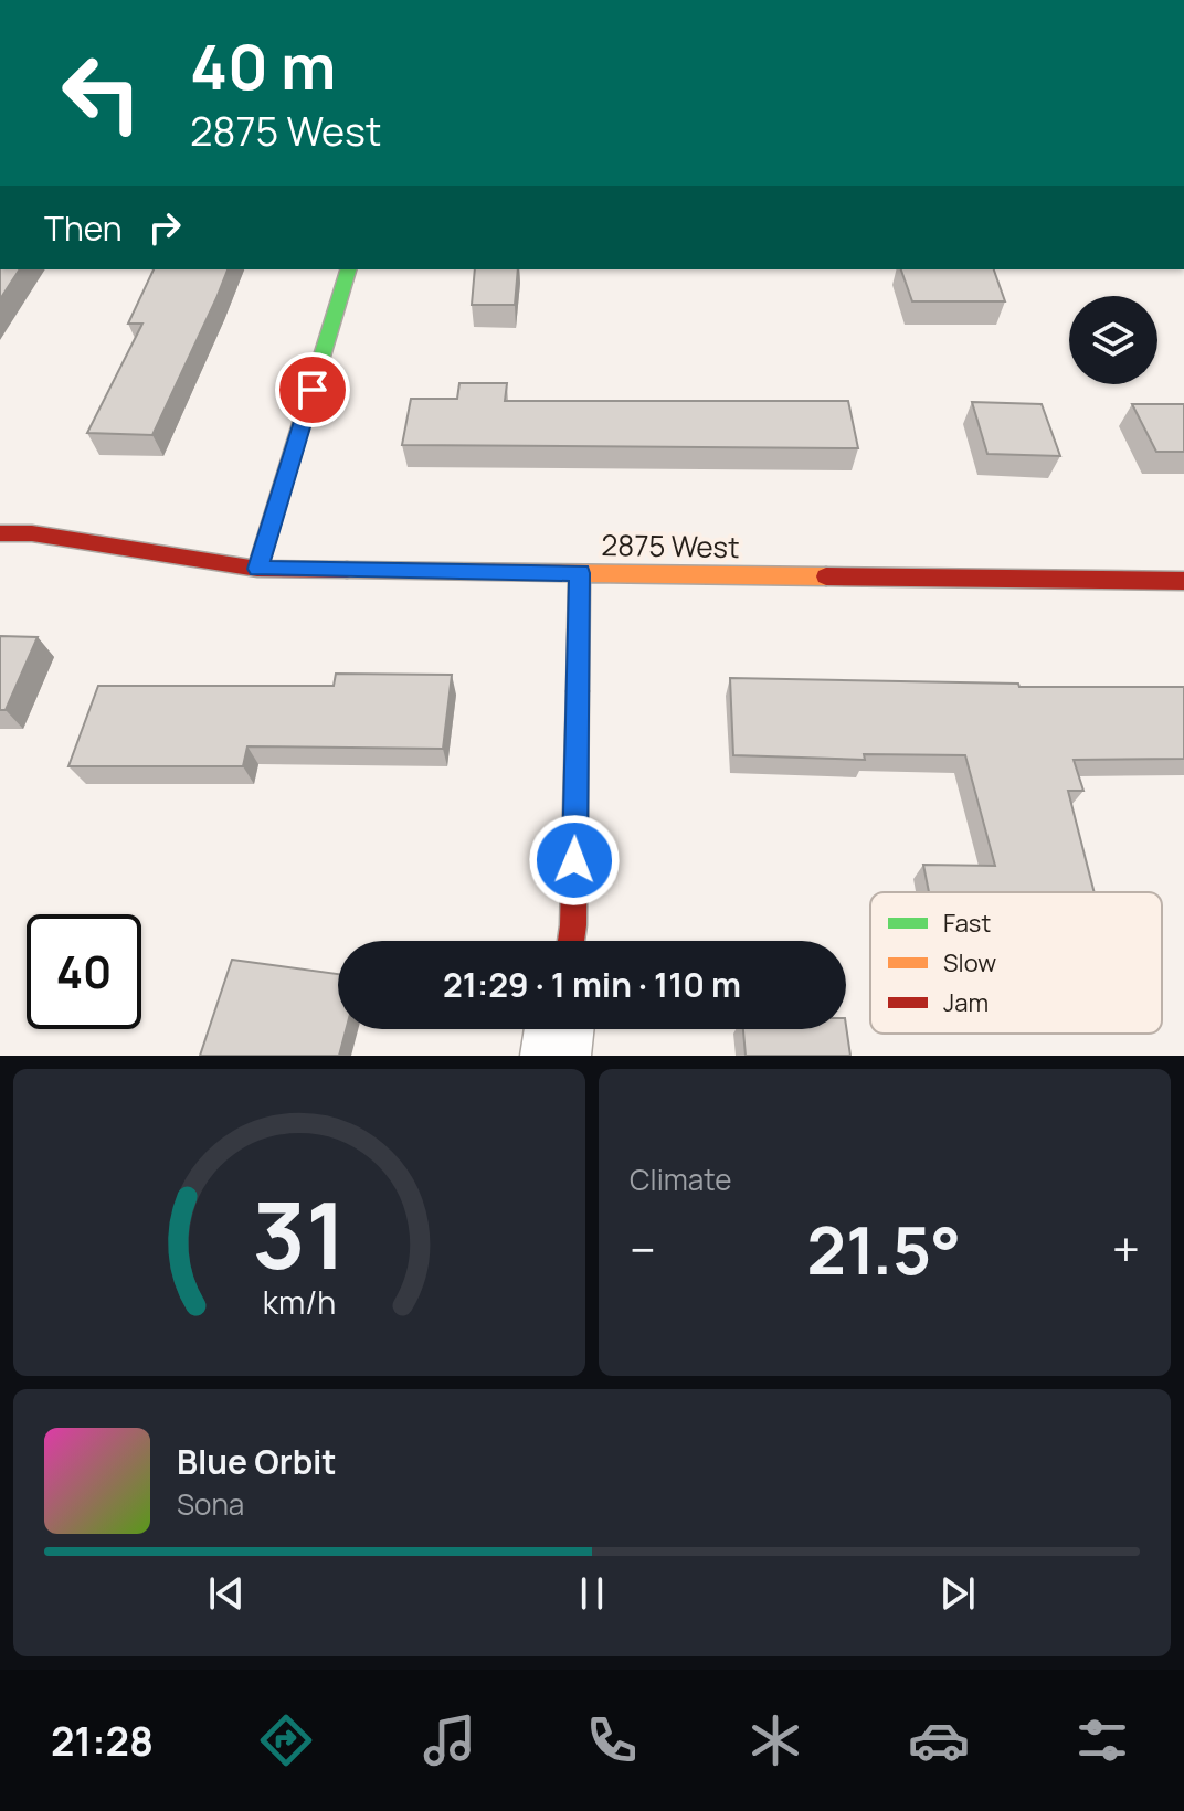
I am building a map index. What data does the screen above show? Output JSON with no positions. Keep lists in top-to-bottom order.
{
  "streets": {
    "street": ["2875 West"]
  },
  "legend": ["Fast", "Slow", "Jam"],
  "page": {
    "turn": ["40 m", "2875 West"],
    "then": "Then",
    "limit": "40",
    "trip": "21:29 · 1 min · 110 m",
    "tile": "Climate",
    "heat": ["−", "21.5°", "+"],
    "song": ["Blue Orbit", "Sona"],
    "tabs": "21:28",
    "gauge": ["31", "km/h"]
  }
}
